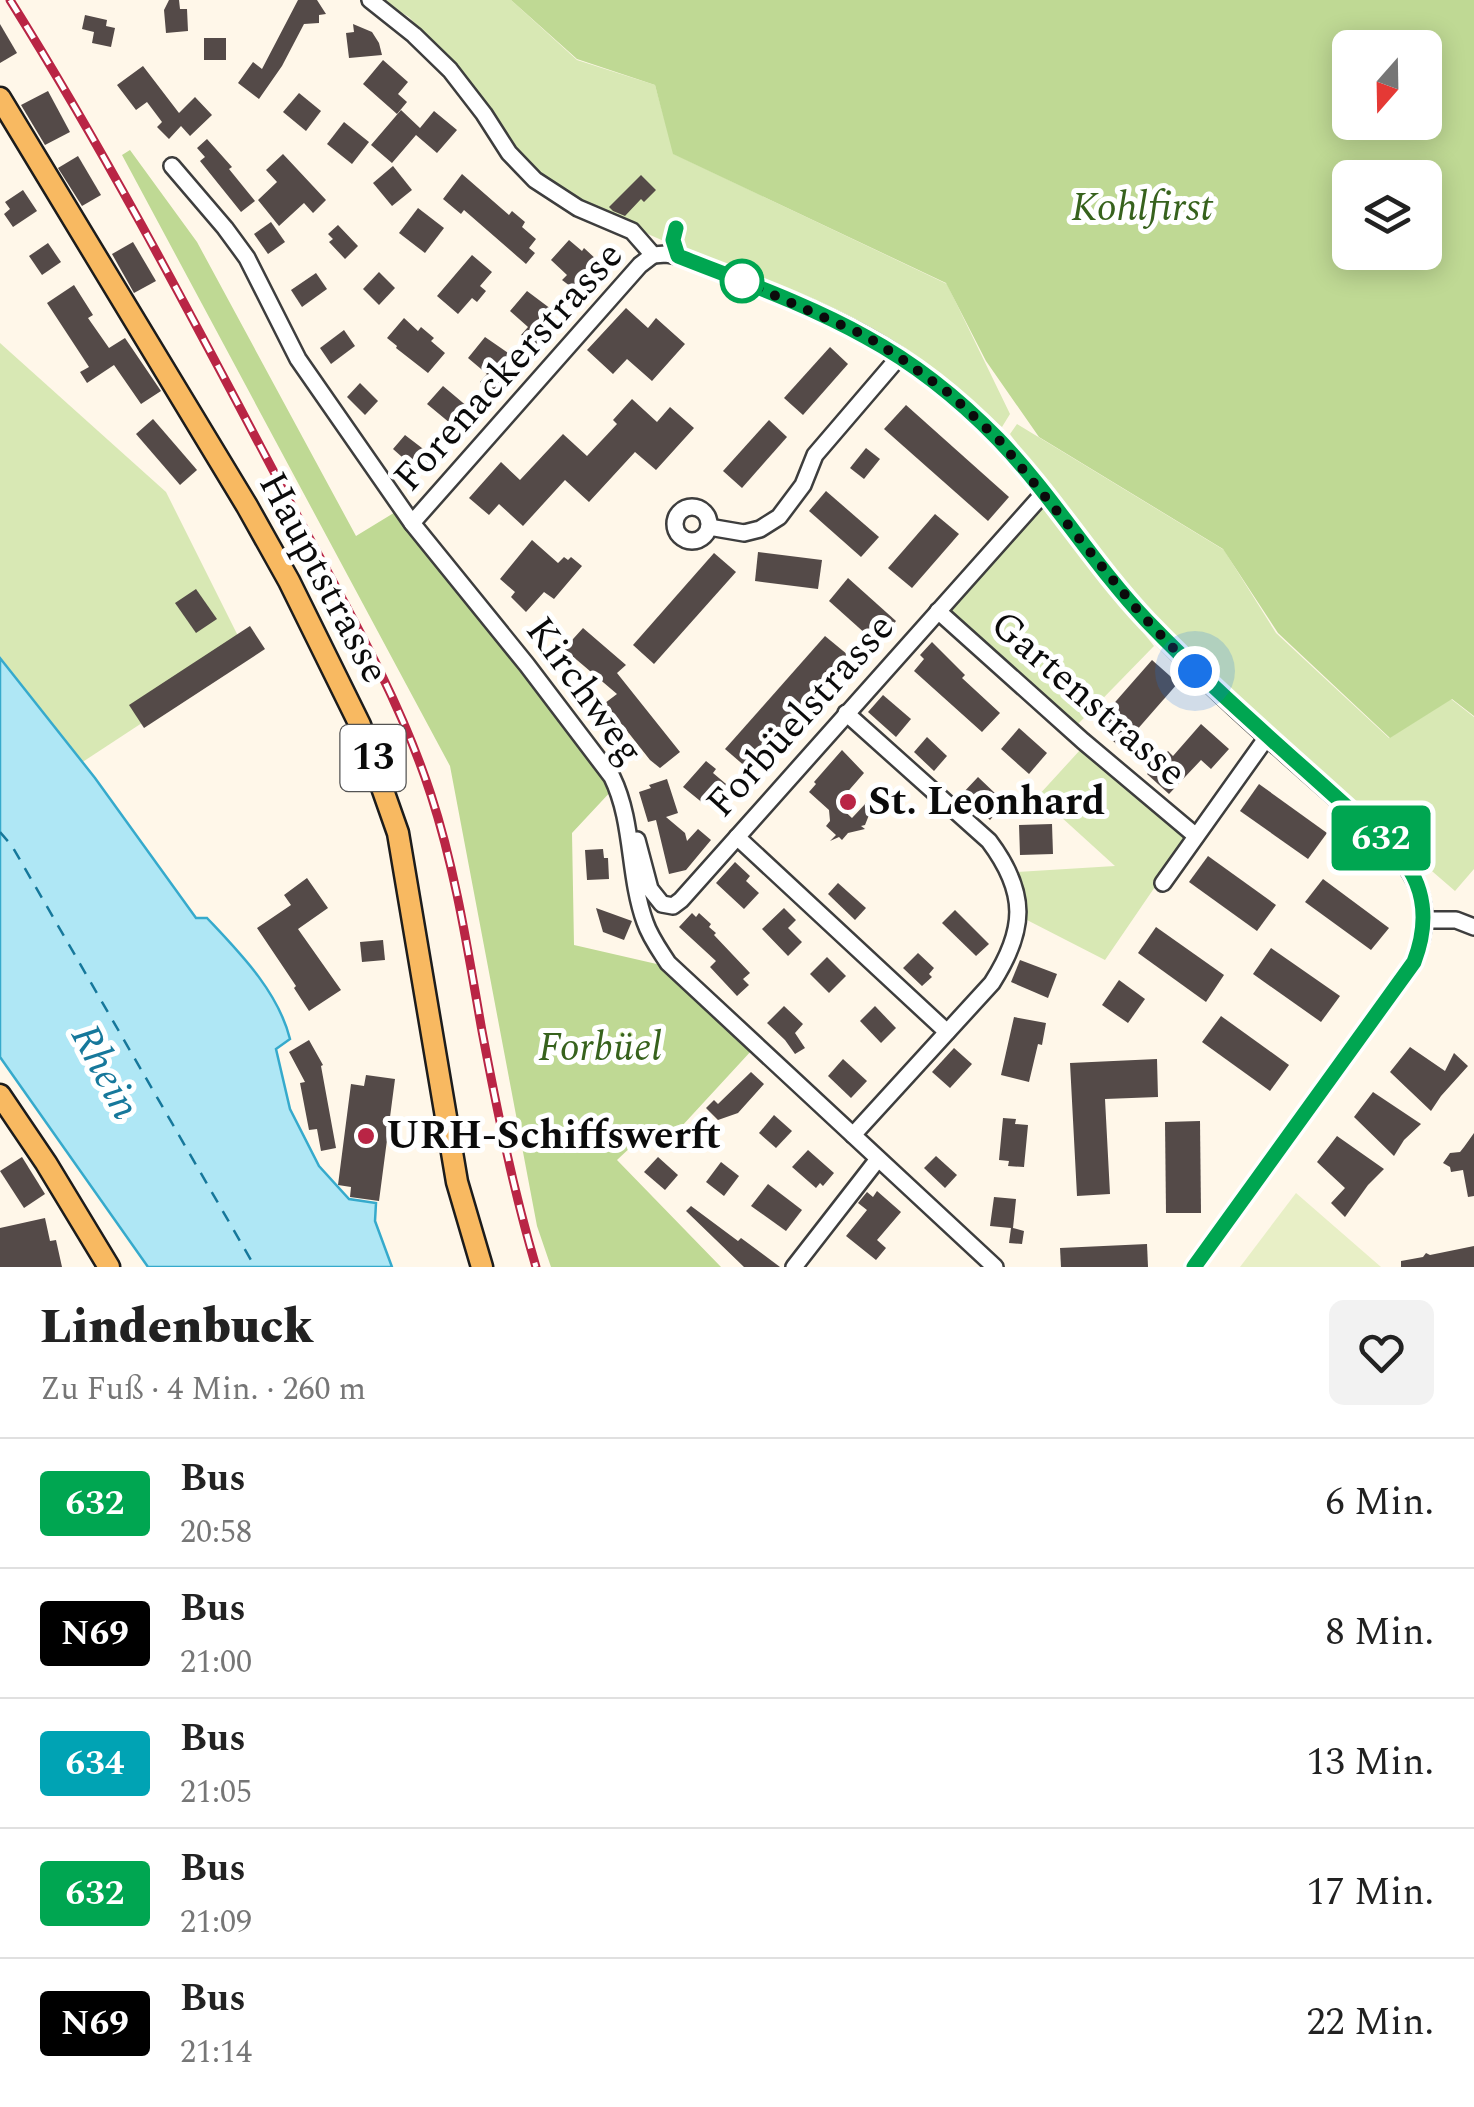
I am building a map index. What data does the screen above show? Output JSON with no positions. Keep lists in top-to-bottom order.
{
  "streets": {
    "main road": ["Hauptstrasse", "13"],
    "street": [
      "Forenackerstrasse",
      "Kirchweg",
      "Gartenstrasse",
      "Forbüelstrasse"
    ]
  },
  "crossings": [
    ["Forenackerstrasse", "Kirchweg"],
    ["Kirchweg", "Forbüelstrasse"],
    ["Gartenstrasse", "Forbüelstrasse"]
  ],
  "water": ["Rhein"],
  "parks": ["Kohlfirst", "Forbüel"],
  "places": ["St. Leonhard", "URH-Schiffswerft"],
  "lines": ["bus line 632"],
  "north": "bottom",
  "page": {
    "on_map": "632",
    "heading": ["Lindenbuck", "Zu Fuß · 4 Min. · 260 m"],
    "list": [
      {
        "mark": "632",
        "name": "Bus",
        "note": "20:58",
        "value": "6 Min."
      },
      {
        "mark": "N69",
        "name": "Bus",
        "note": "21:00",
        "value": "8 Min."
      },
      {
        "mark": "634",
        "name": "Bus",
        "note": "21:05",
        "value": "13 Min."
      },
      {
        "mark": "632",
        "name": "Bus",
        "note": "21:09",
        "value": "17 Min."
      },
      {
        "mark": "N69",
        "name": "Bus",
        "note": "21:14",
        "value": "22 Min."
      }
    ]
  }
}
